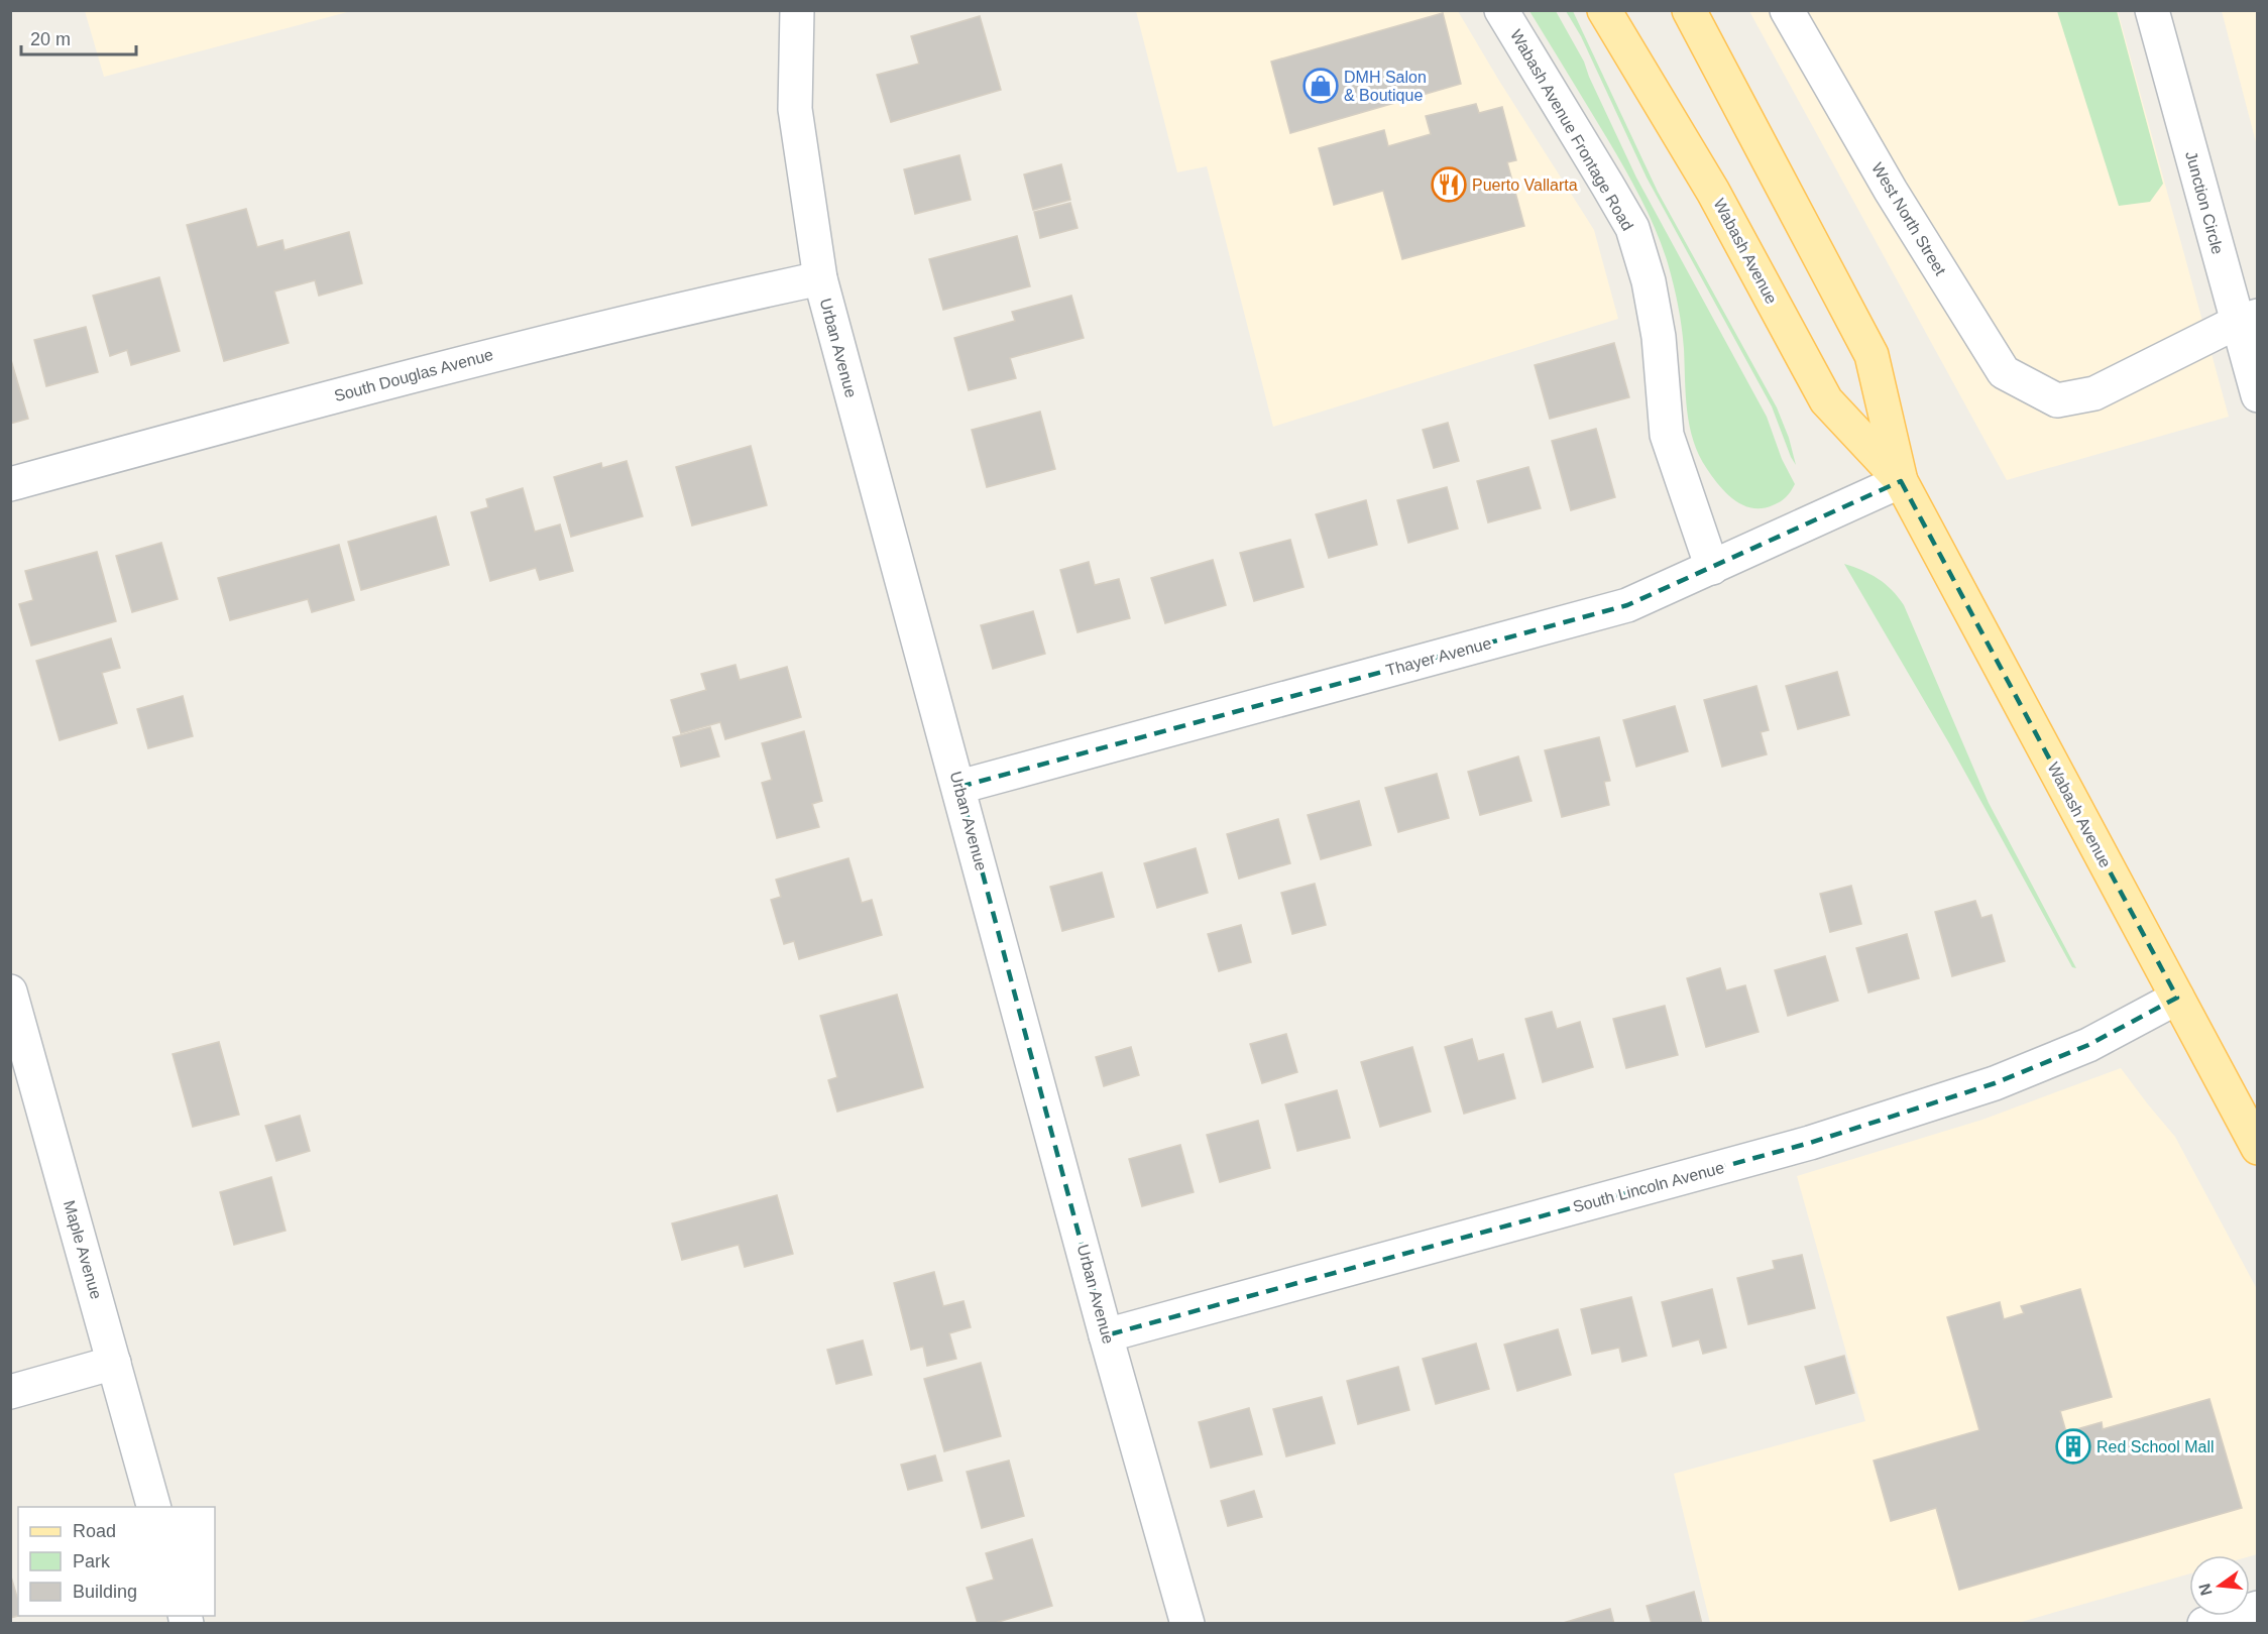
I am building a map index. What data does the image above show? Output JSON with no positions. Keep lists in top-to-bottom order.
{
  "streets": {
    "main road": ["Wabash Avenue"],
    "street": [
      "Wabash Avenue Frontage Road",
      "Junction Circle",
      "West North Street",
      "Urban Avenue",
      "South Douglas Avenue",
      "Thayer Avenue",
      "South Lincoln Avenue",
      "Maple Avenue"
    ]
  },
  "crossings": [
    ["Wabash Avenue Frontage Road", "Thayer Avenue"],
    ["Junction Circle", "West North Street"],
    ["Wabash Avenue", "Thayer Avenue"],
    ["Wabash Avenue", "South Lincoln Avenue"],
    ["Urban Avenue", "South Douglas Avenue"],
    ["Urban Avenue", "Thayer Avenue"],
    ["Urban Avenue", "South Lincoln Avenue"]
  ],
  "places": {
    "shop": ["DMH Salon & Boutique"],
    "restaurant": ["Puerto Vallarta"],
    "building": ["Red School Mall"]
  },
  "legend": ["Road", "Park", "Building"],
  "scale_bar": "20 m",
  "north": "left"
}
